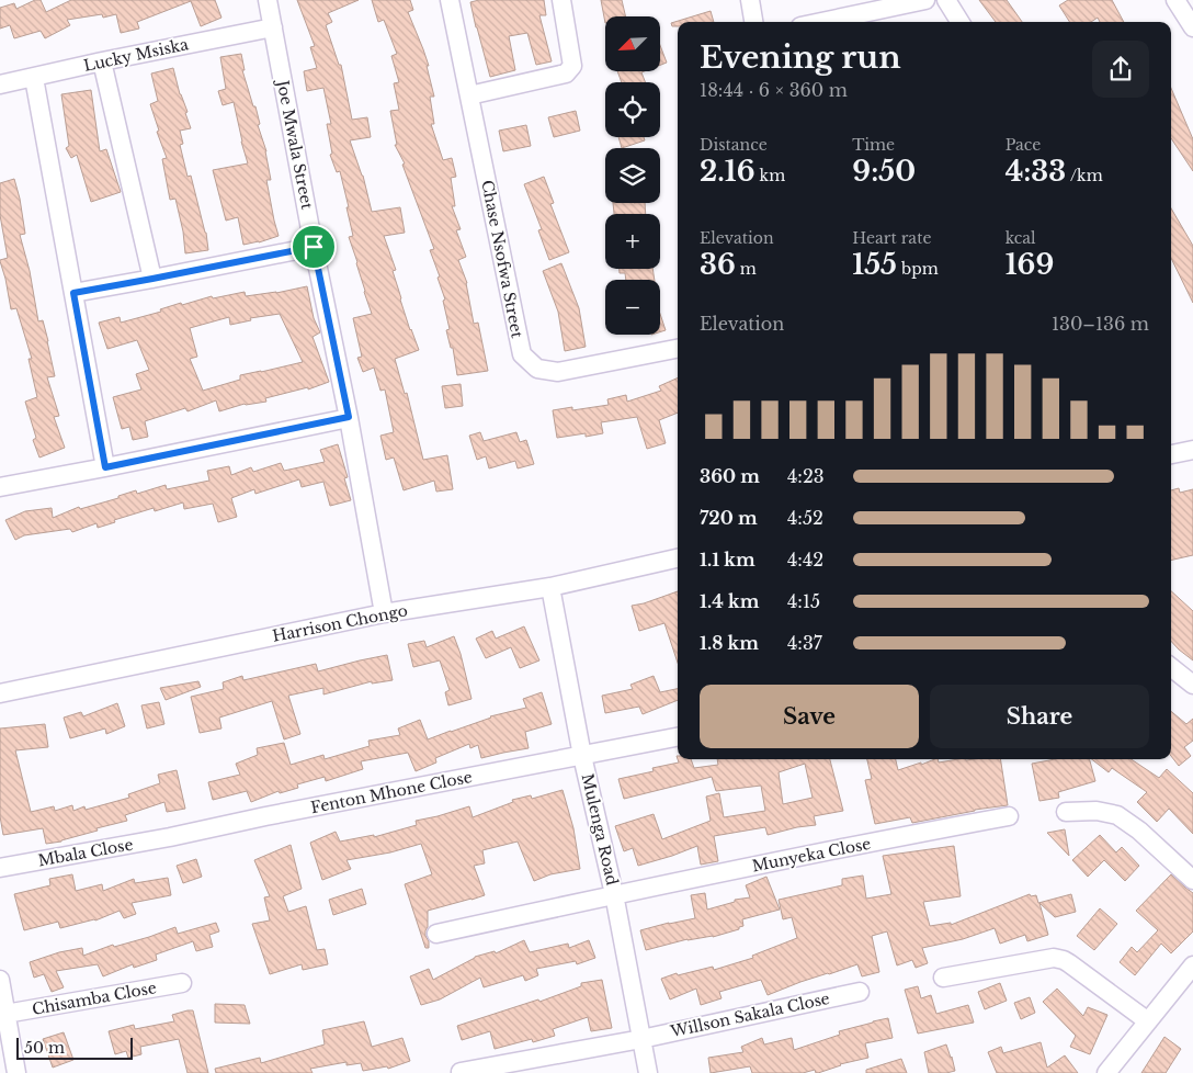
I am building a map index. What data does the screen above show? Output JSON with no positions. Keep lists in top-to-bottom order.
{
  "streets": {
    "street": [
      "Lucky Msiska",
      "Joe Mwala Street",
      "Chase Nsofwa Street",
      "Harrison Chongo",
      "Fenton Mhone Close",
      "Mulenga Road",
      "Mbala Close",
      "Munyeka Close",
      "Chisamba Close",
      "Willson Sakala Close"
    ]
  },
  "crossings": [
    ["Lucky Msiska", "Joe Mwala Street"],
    ["Joe Mwala Street", "Harrison Chongo"],
    ["Harrison Chongo", "Mulenga Road"],
    ["Fenton Mhone Close", "Mulenga Road"],
    ["Fenton Mhone Close", "Mbala Close"],
    ["Mulenga Road", "Munyeka Close"],
    ["Mulenga Road", "Willson Sakala Close"]
  ],
  "scale_bar": "50 m",
  "north": "bottom left",
  "page": {
    "map_buttons": ["+", "−"],
    "heading": ["Evening run", "18:44 · 6 × 360 m"],
    "stats": [
      ["Distance", "2.16 km"],
      ["Time", "9:50"],
      ["Pace", "4:33 /km"],
      ["Elevation", "36 m"],
      ["Heart rate", "155 bpm"],
      ["kcal", "169"]
    ],
    "chart": ["Elevation", "130–136 m"],
    "list": [
      {
        "name": "360 m",
        "note": "4:23"
      },
      {
        "name": "720 m",
        "note": "4:52"
      },
      {
        "name": "1.1 km",
        "note": "4:42"
      },
      {
        "name": "1.4 km",
        "note": "4:15"
      },
      {
        "name": "1.8 km",
        "note": "4:37"
      }
    ],
    "buttons": ["Save", "Share"],
    "scale": "50 m"
  }
}
